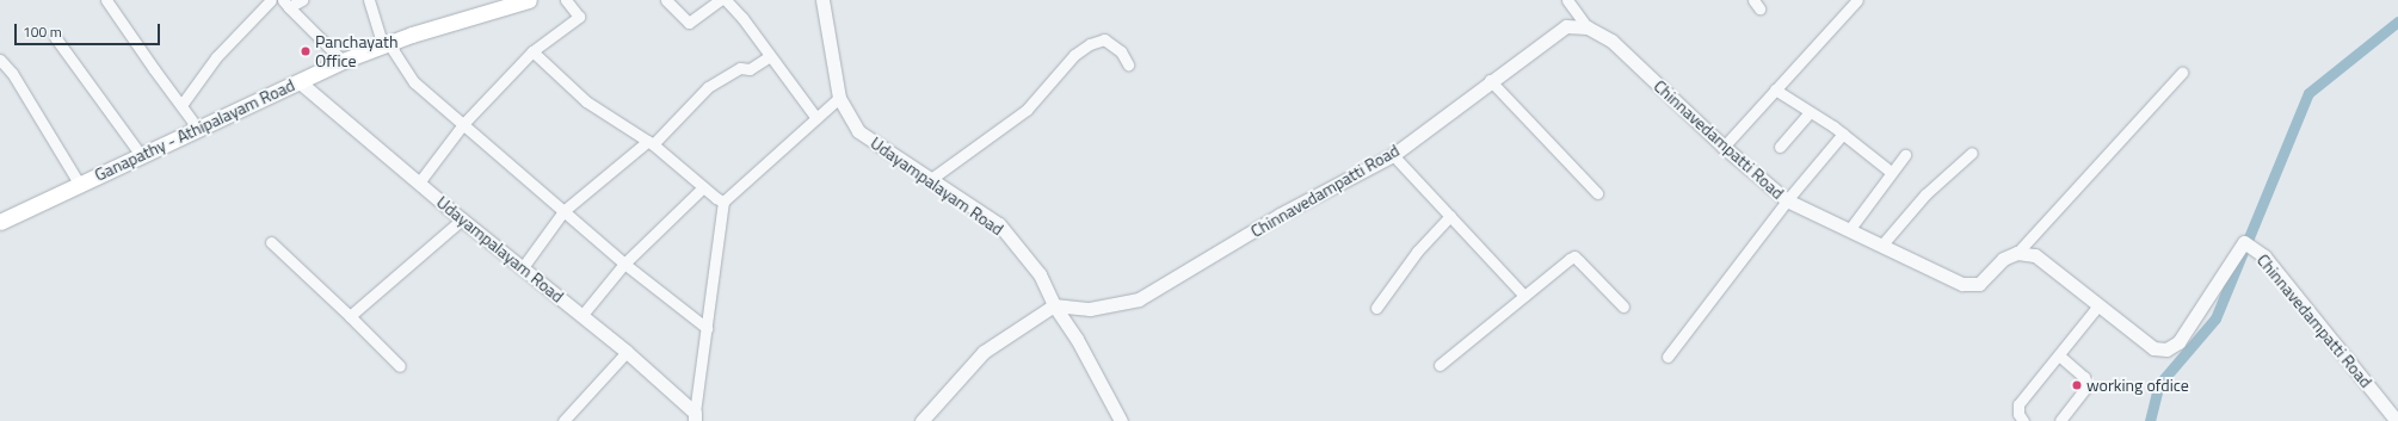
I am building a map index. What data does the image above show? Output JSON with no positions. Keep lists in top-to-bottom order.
{
  "streets": {
    "main road": ["Ganapathy - Athipalayam Road"],
    "street": ["Chinnavedampatti Road", "Udayampalayam Road"]
  },
  "crossings": [
    ["Ganapathy - Athipalayam Road", "Udayampalayam Road"],
    ["Chinnavedampatti Road", "Udayampalayam Road"]
  ],
  "places": ["Panchayath Office", "working ofdice"],
  "scale_bar": "100 m"
}
